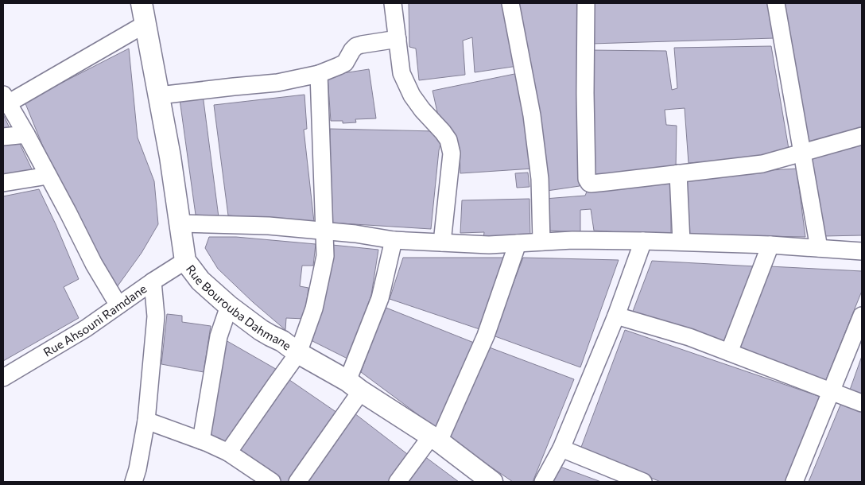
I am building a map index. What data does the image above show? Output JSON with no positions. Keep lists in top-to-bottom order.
{
  "streets": {
    "street": ["Rue Bourouba Dahmane", "Rue Ahsouni Ramdane"]
  },
  "crossings": [
    ["Rue Bourouba Dahmane", "Rue Ahsouni Ramdane"]
  ]
}
